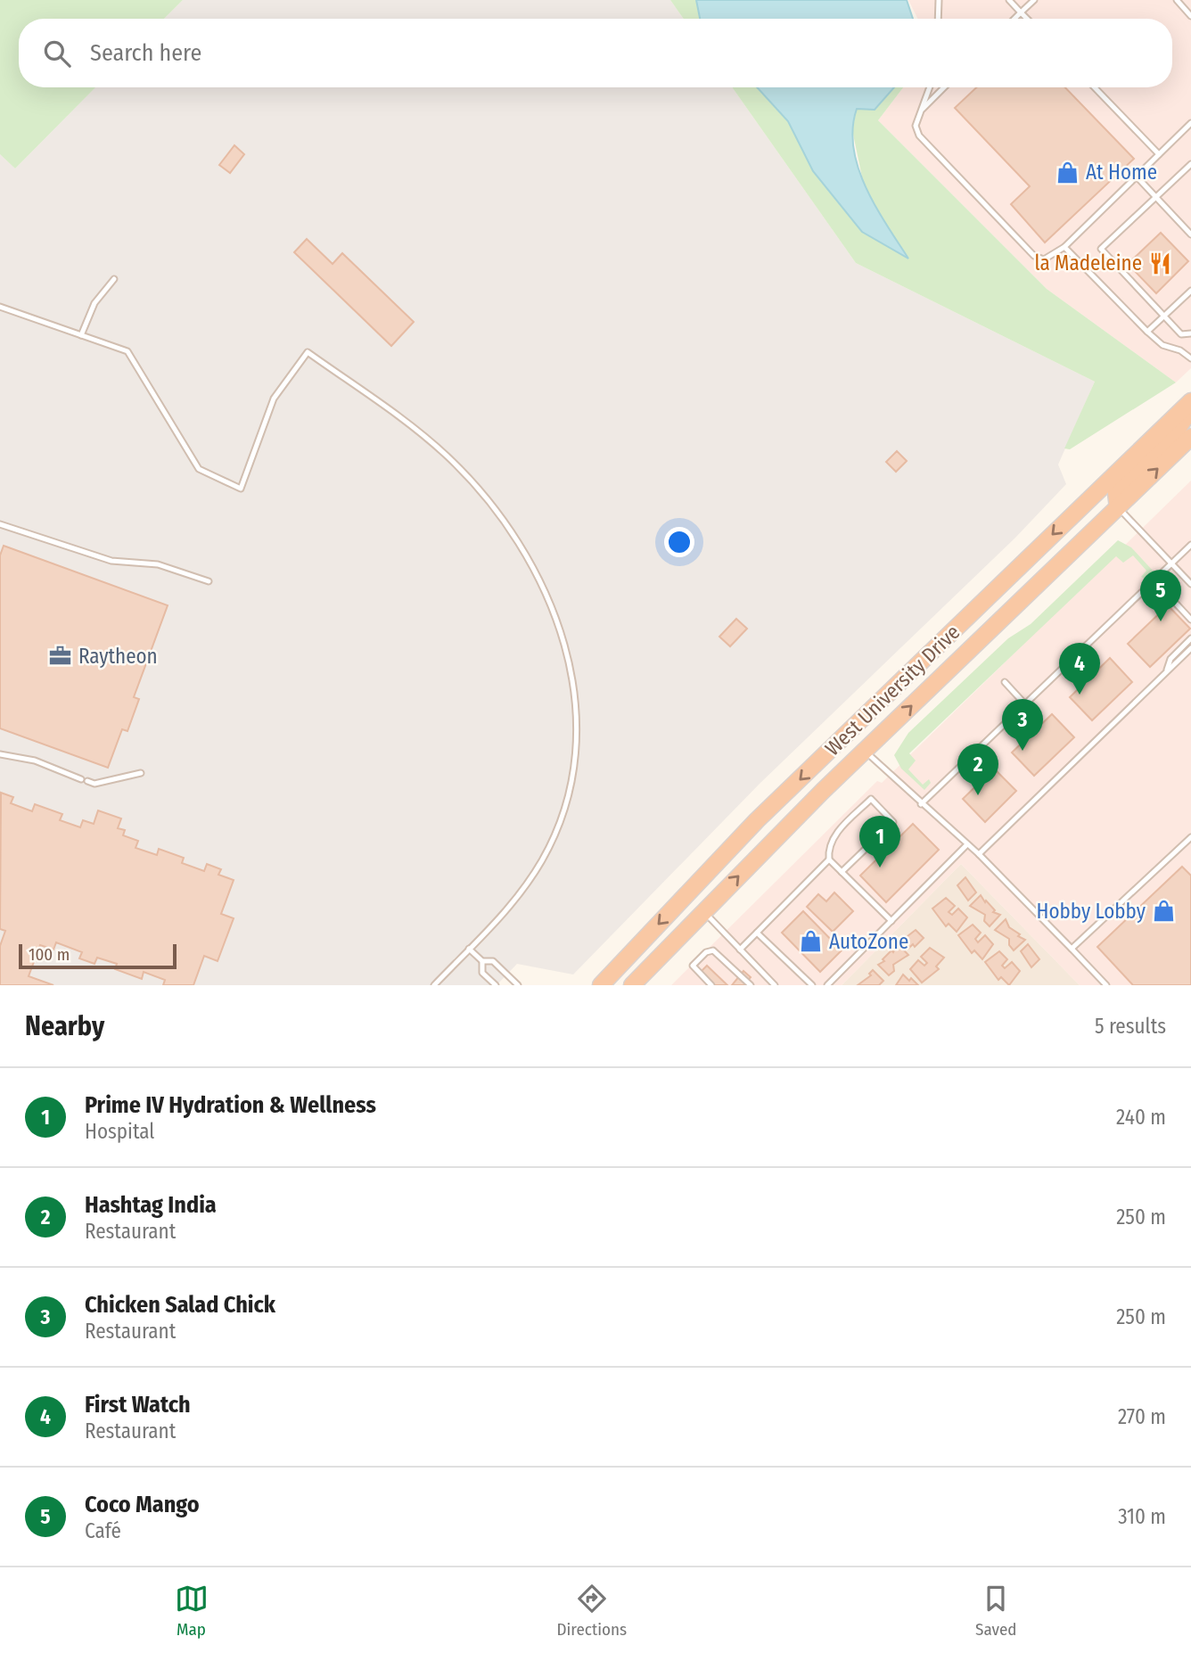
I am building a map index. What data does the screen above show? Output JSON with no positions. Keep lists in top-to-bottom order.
{
  "streets": {
    "highway": ["West University Drive"]
  },
  "places": {
    "shop": ["At Home", "Hobby Lobby", "AutoZone"],
    "restaurant": ["la Madeleine"],
    "office": ["Raytheon"]
  },
  "scale_bar": "100 m",
  "page": {
    "search": "Search here",
    "pins": [
      "5",
      "4",
      "3",
      "2",
      "1"
    ],
    "scale": "100 m",
    "heading": ["Nearby", "5 results"],
    "list": [
      {
        "mark": "1",
        "name": "Prime IV Hydration & Wellness",
        "note": "Hospital",
        "value": "240 m"
      },
      {
        "mark": "2",
        "name": "Hashtag India",
        "note": "Restaurant",
        "value": "250 m"
      },
      {
        "mark": "3",
        "name": "Chicken Salad Chick",
        "note": "Restaurant",
        "value": "250 m"
      },
      {
        "mark": "4",
        "name": "First Watch",
        "note": "Restaurant",
        "value": "270 m"
      },
      {
        "mark": "5",
        "name": "Coco Mango",
        "note": "Café",
        "value": "310 m"
      }
    ],
    "nav": ["Map", "Directions", "Saved"]
  }
}
